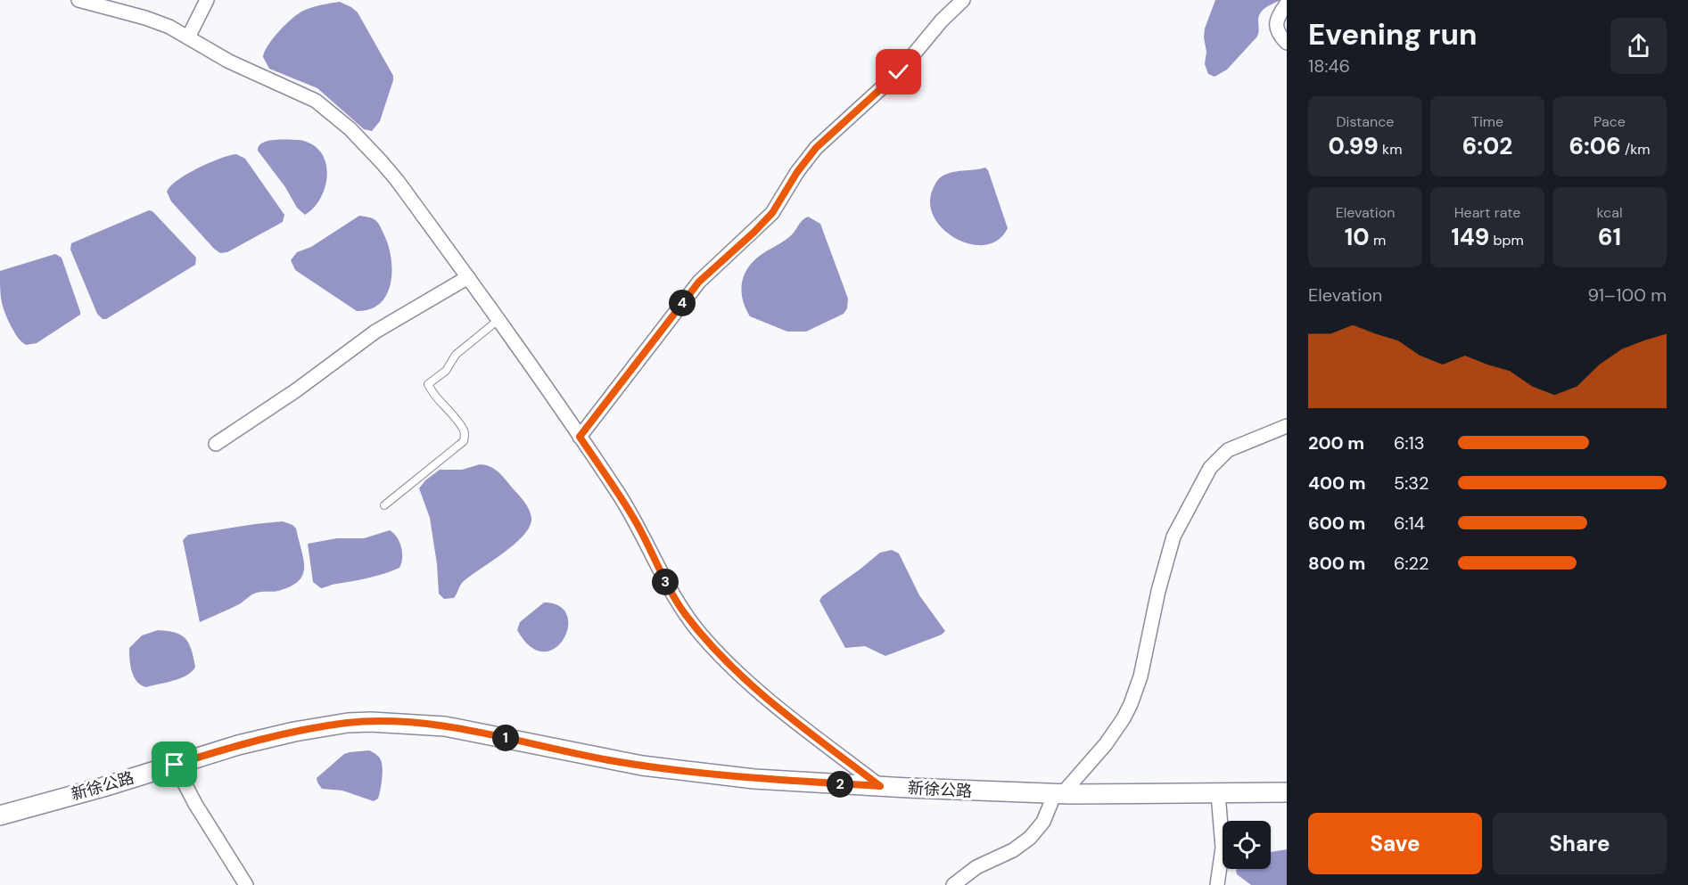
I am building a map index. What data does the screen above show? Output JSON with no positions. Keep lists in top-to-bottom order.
{
  "streets": {
    "main road": ["新徐公路"]
  },
  "page": {
    "heading": ["Evening run", "18:46"],
    "stats": [
      ["Distance", "0.99 km"],
      ["Time", "6:02"],
      ["Pace", "6:06 /km"],
      ["Elevation", "10 m"],
      ["Heart rate", "149 bpm"],
      ["kcal", "61"]
    ],
    "chart": ["Elevation", "91–100 m"],
    "pins": [
      "4",
      "3",
      "1",
      "2"
    ],
    "list": [
      {
        "name": "200 m",
        "note": "6:13"
      },
      {
        "name": "400 m",
        "note": "5:32"
      },
      {
        "name": "600 m",
        "note": "6:14"
      },
      {
        "name": "800 m",
        "note": "6:22"
      }
    ],
    "buttons": ["Save", "Share"]
  }
}
